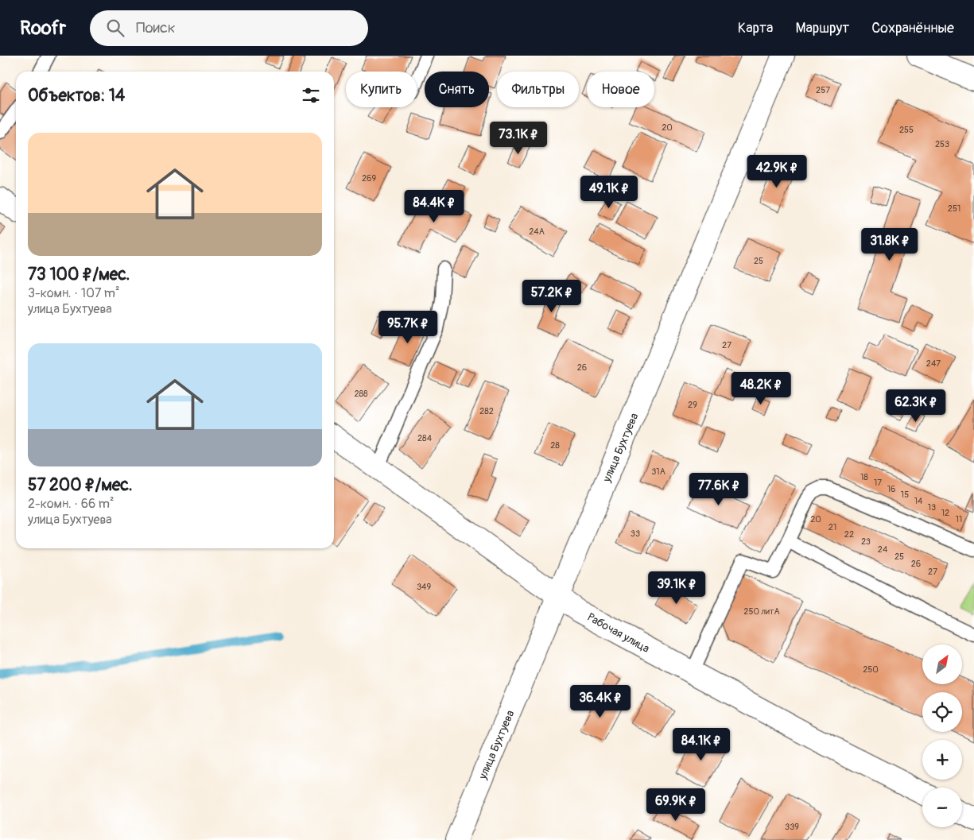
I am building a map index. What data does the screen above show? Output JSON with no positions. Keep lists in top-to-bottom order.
{
  "streets": {
    "street": ["улица Бухтуева", "Рабочая улица"]
  },
  "crossings": [
    ["улица Бухтуева", "Рабочая улица"]
  ],
  "house_numbers": [
    "257",
    "20",
    "255",
    "253",
    "269",
    "251",
    "24А",
    "25",
    "27",
    "247",
    "26",
    "288",
    "29",
    "282",
    "284",
    "28",
    "31А",
    "18",
    "17",
    "16",
    "15",
    "14",
    "13",
    "12",
    "20",
    "11",
    "21",
    "33",
    "22",
    "23",
    "24",
    "25",
    "26",
    "27",
    "349",
    "250 литА",
    "250",
    "339"
  ],
  "north": "top right",
  "page": {
    "header": "Roofr",
    "search": "Поиск",
    "nav": ["Карта", "Маршрут", "Сохранённые"],
    "chip": [
      "Купить",
      "Снять",
      "Фильтры",
      "Новое"
    ],
    "heading": "Объектов: 14",
    "list": [
      {
        "name": "73 100 ₽/мес.",
        "note": "3-комн. · 107 m² · улица Бухтуева"
      },
      {
        "name": "57 200 ₽/мес.",
        "note": "2-комн. · 66 m² · улица Бухтуева"
      }
    ],
    "price": [
      "73.1K ₽",
      "42.9K ₽",
      "49.1K ₽",
      "84.4K ₽",
      "31.8K ₽",
      "57.2K ₽",
      "95.7K ₽",
      "48.2K ₽",
      "62.3K ₽",
      "77.6K ₽",
      "39.1K ₽",
      "36.4K ₽",
      "84.1K ₽",
      "69.9K ₽"
    ],
    "map_buttons": ["+", "−"]
  }
}
